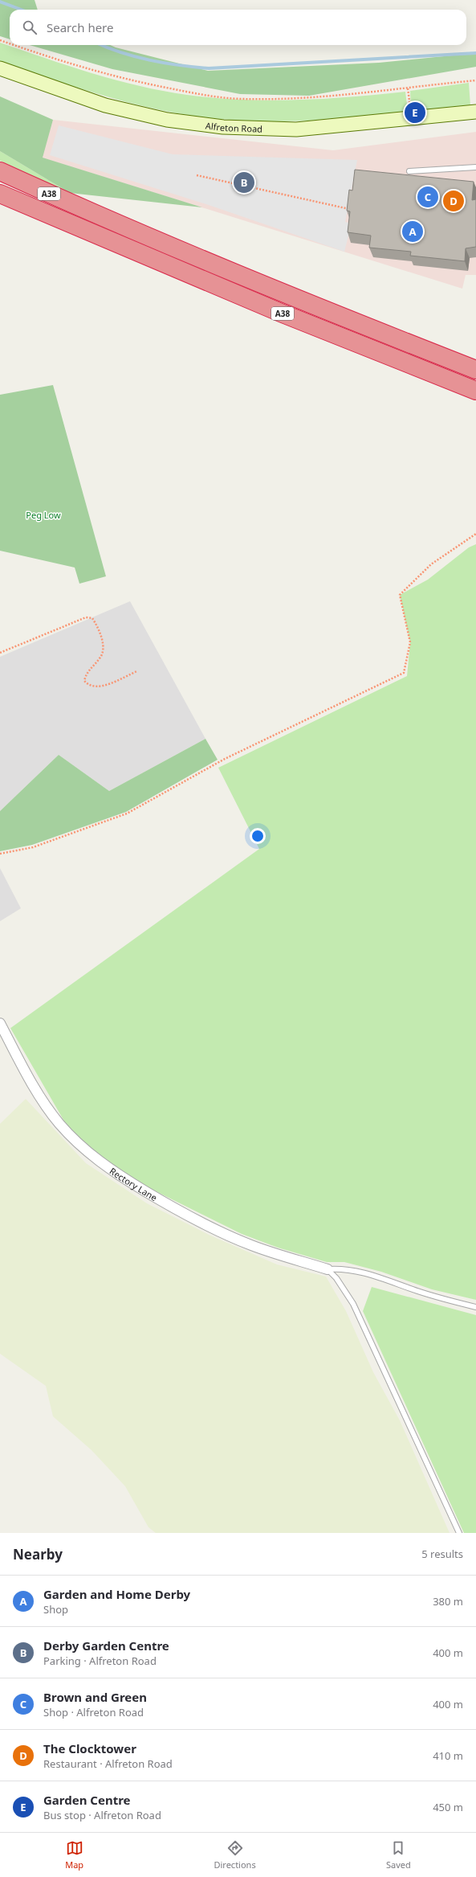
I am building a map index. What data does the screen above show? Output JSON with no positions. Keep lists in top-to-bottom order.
{
  "streets": {
    "highway": ["A38"],
    "main road": ["Alfreton Road"],
    "street": ["Rectory Lane"]
  },
  "parks": ["Peg Low"],
  "page": {
    "search": "Search here",
    "pins": [
      "E",
      "B",
      "C",
      "D",
      "A"
    ],
    "heading": ["Nearby", "5 results"],
    "list": [
      {
        "mark": "A",
        "name": "Garden and Home Derby",
        "note": "Shop",
        "value": "380 m"
      },
      {
        "mark": "B",
        "name": "Derby Garden Centre",
        "note": "Parking · Alfreton Road",
        "value": "400 m"
      },
      {
        "mark": "C",
        "name": "Brown and Green",
        "note": "Shop · Alfreton Road",
        "value": "400 m"
      },
      {
        "mark": "D",
        "name": "The Clocktower",
        "note": "Restaurant · Alfreton Road",
        "value": "410 m"
      },
      {
        "mark": "E",
        "name": "Garden Centre",
        "note": "Bus stop · Alfreton Road",
        "value": "450 m"
      }
    ],
    "nav": ["Map", "Directions", "Saved"]
  }
}
